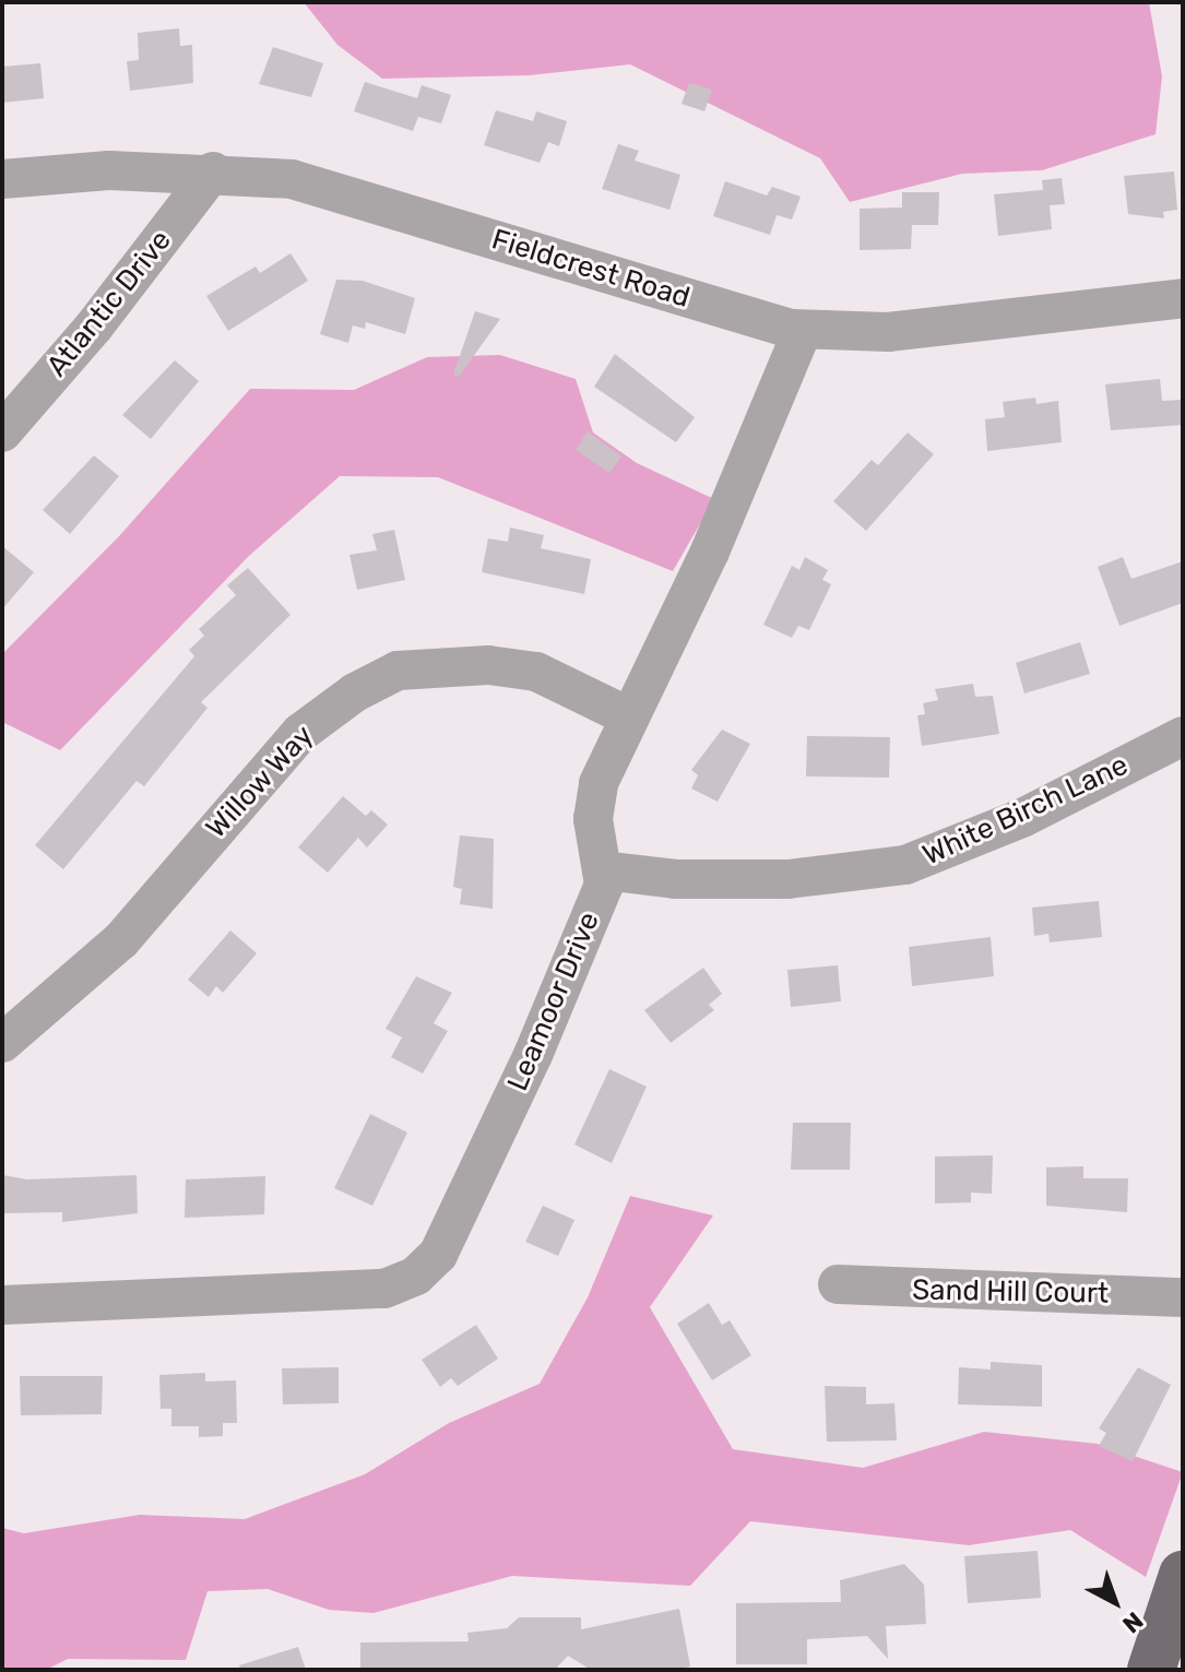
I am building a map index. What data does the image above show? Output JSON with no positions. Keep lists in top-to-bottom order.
{
  "streets": {
    "street": [
      "Fieldcrest Road",
      "Atlantic Drive",
      "Willow Way",
      "White Birch Lane",
      "Leamoor Drive",
      "Sand Hill Court"
    ]
  },
  "crossings": [
    ["Fieldcrest Road", "Atlantic Drive"],
    ["Fieldcrest Road", "Leamoor Drive"],
    ["Willow Way", "Leamoor Drive"],
    ["White Birch Lane", "Leamoor Drive"]
  ],
  "north": "bottom right"
}
